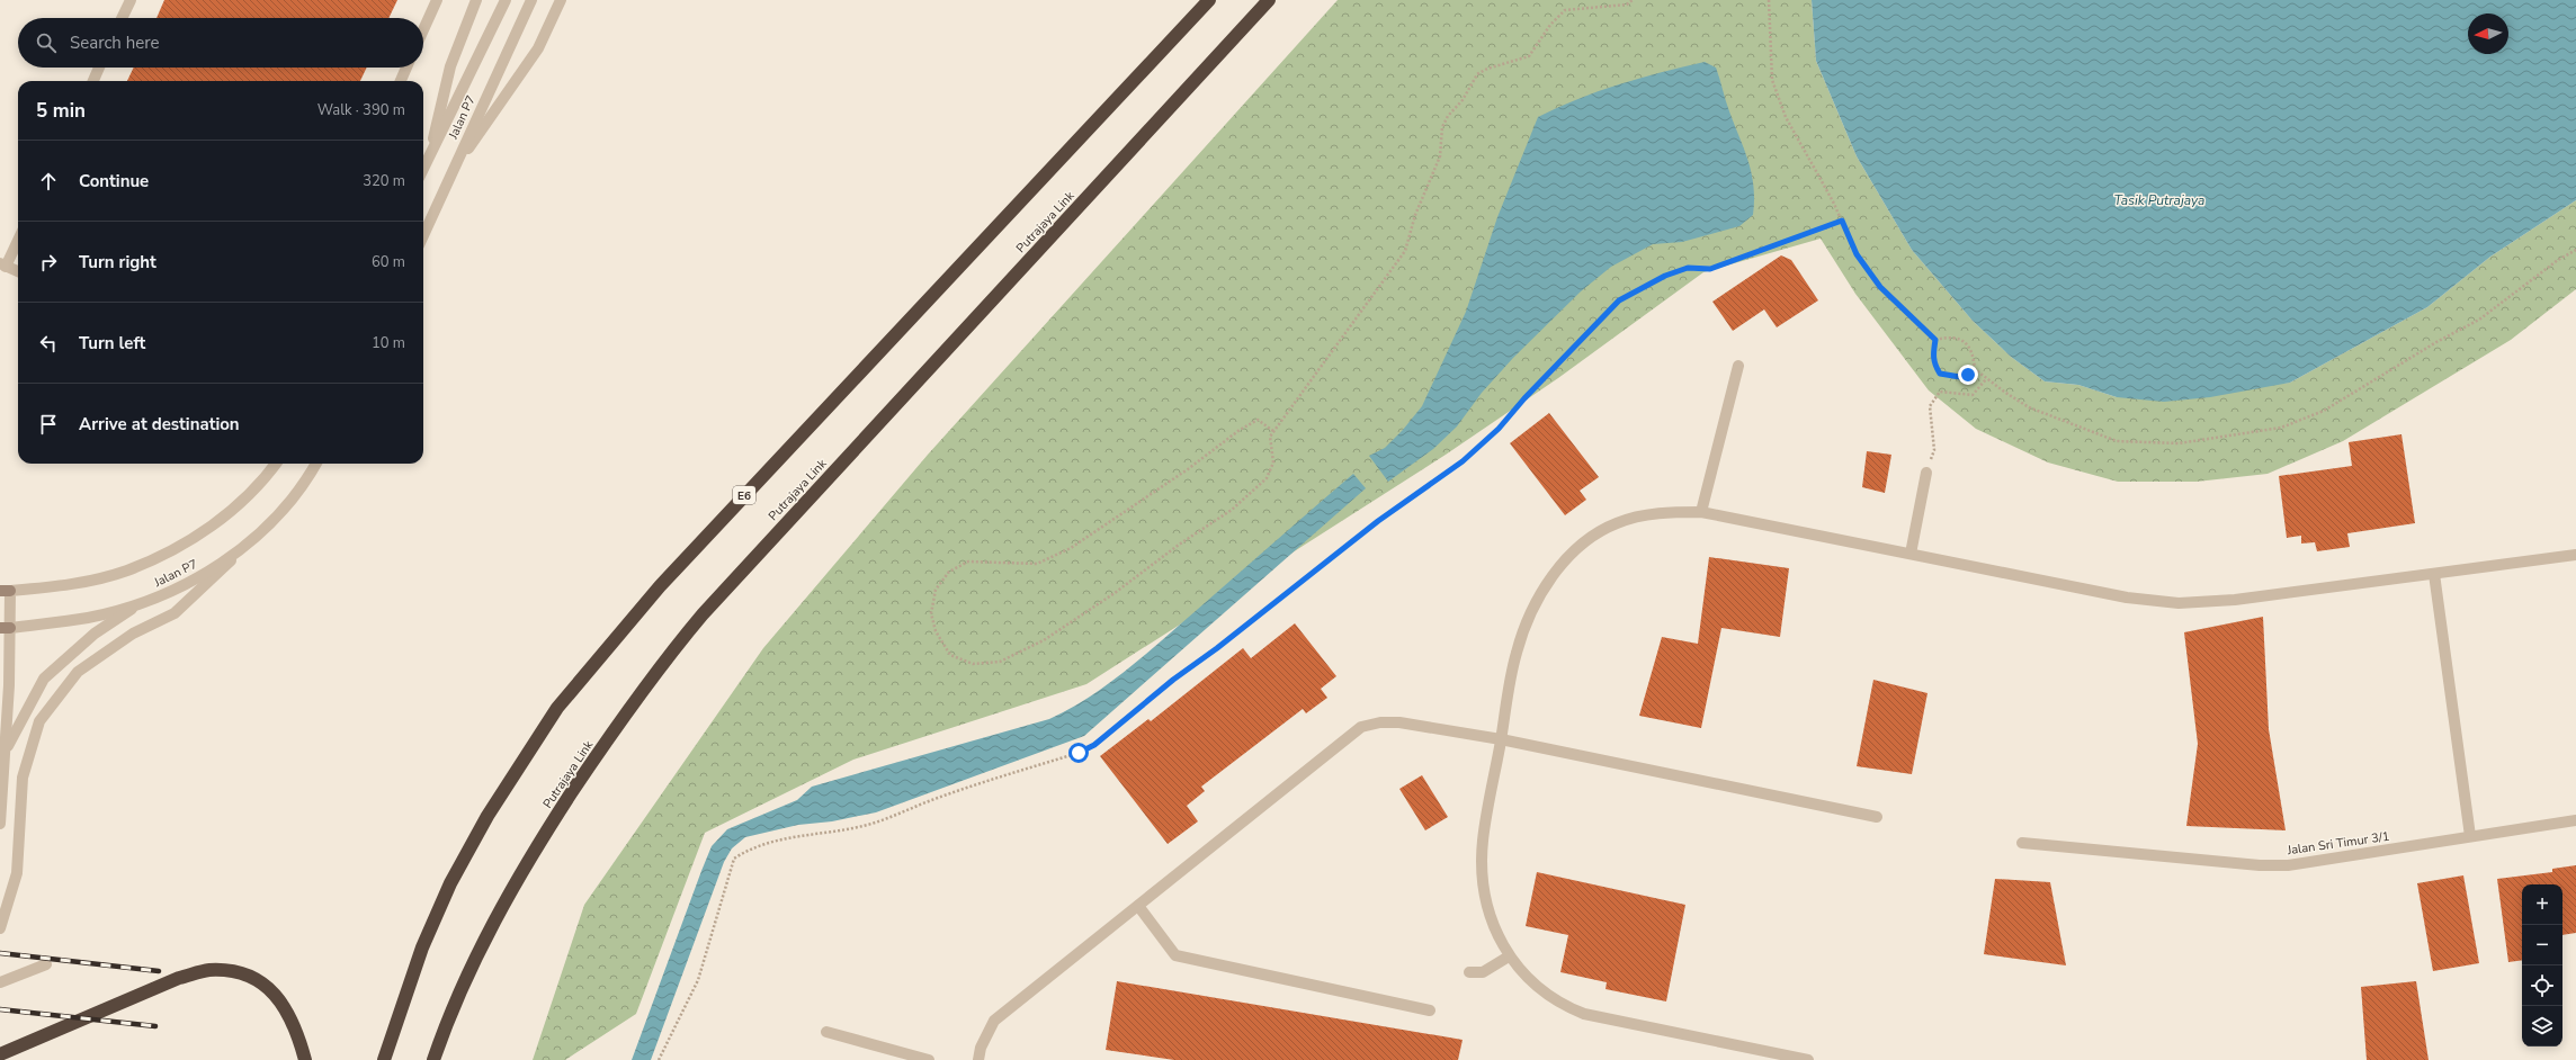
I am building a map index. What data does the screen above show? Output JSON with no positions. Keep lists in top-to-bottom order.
{
  "streets": {
    "highway": ["Putrajaya Link", "E6"],
    "street": ["Jalan P7", "Jalan Sri Timur 3/1"]
  },
  "water": ["Tasik Putrajaya"],
  "north": "left",
  "page": {
    "search": "Search here",
    "heading": ["5 min", "Walk · 390 m"],
    "list": [
      ["Continue", "320 m"],
      ["Turn right", "60 m"],
      ["Turn left", "10 m"],
      "Arrive at destination"
    ],
    "map_buttons": ["+", "−"]
  }
}
